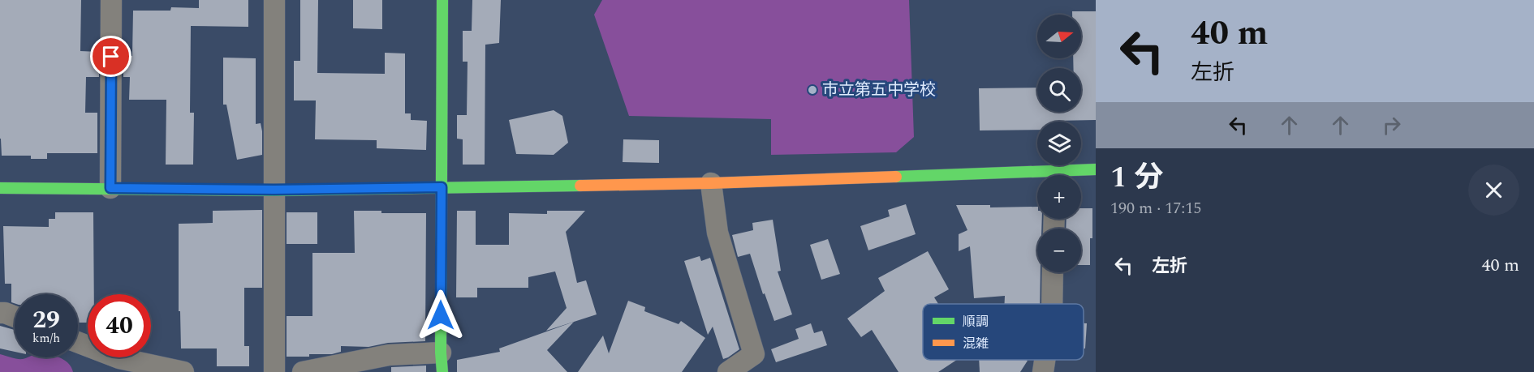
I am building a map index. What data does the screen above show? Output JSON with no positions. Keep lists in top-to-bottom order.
{
  "places": ["市立第五中学校"],
  "legend": ["順調", "混雑"],
  "north": "right",
  "page": {
    "turn": ["40 m", "左折"],
    "map_buttons": ["+", "−"],
    "heading": ["1 分", "190 m · 17:15"],
    "list": [
      {
        "name": "左折",
        "value": "40 m"
      }
    ],
    "speed": "29 km/h",
    "limit": "40"
  }
}
